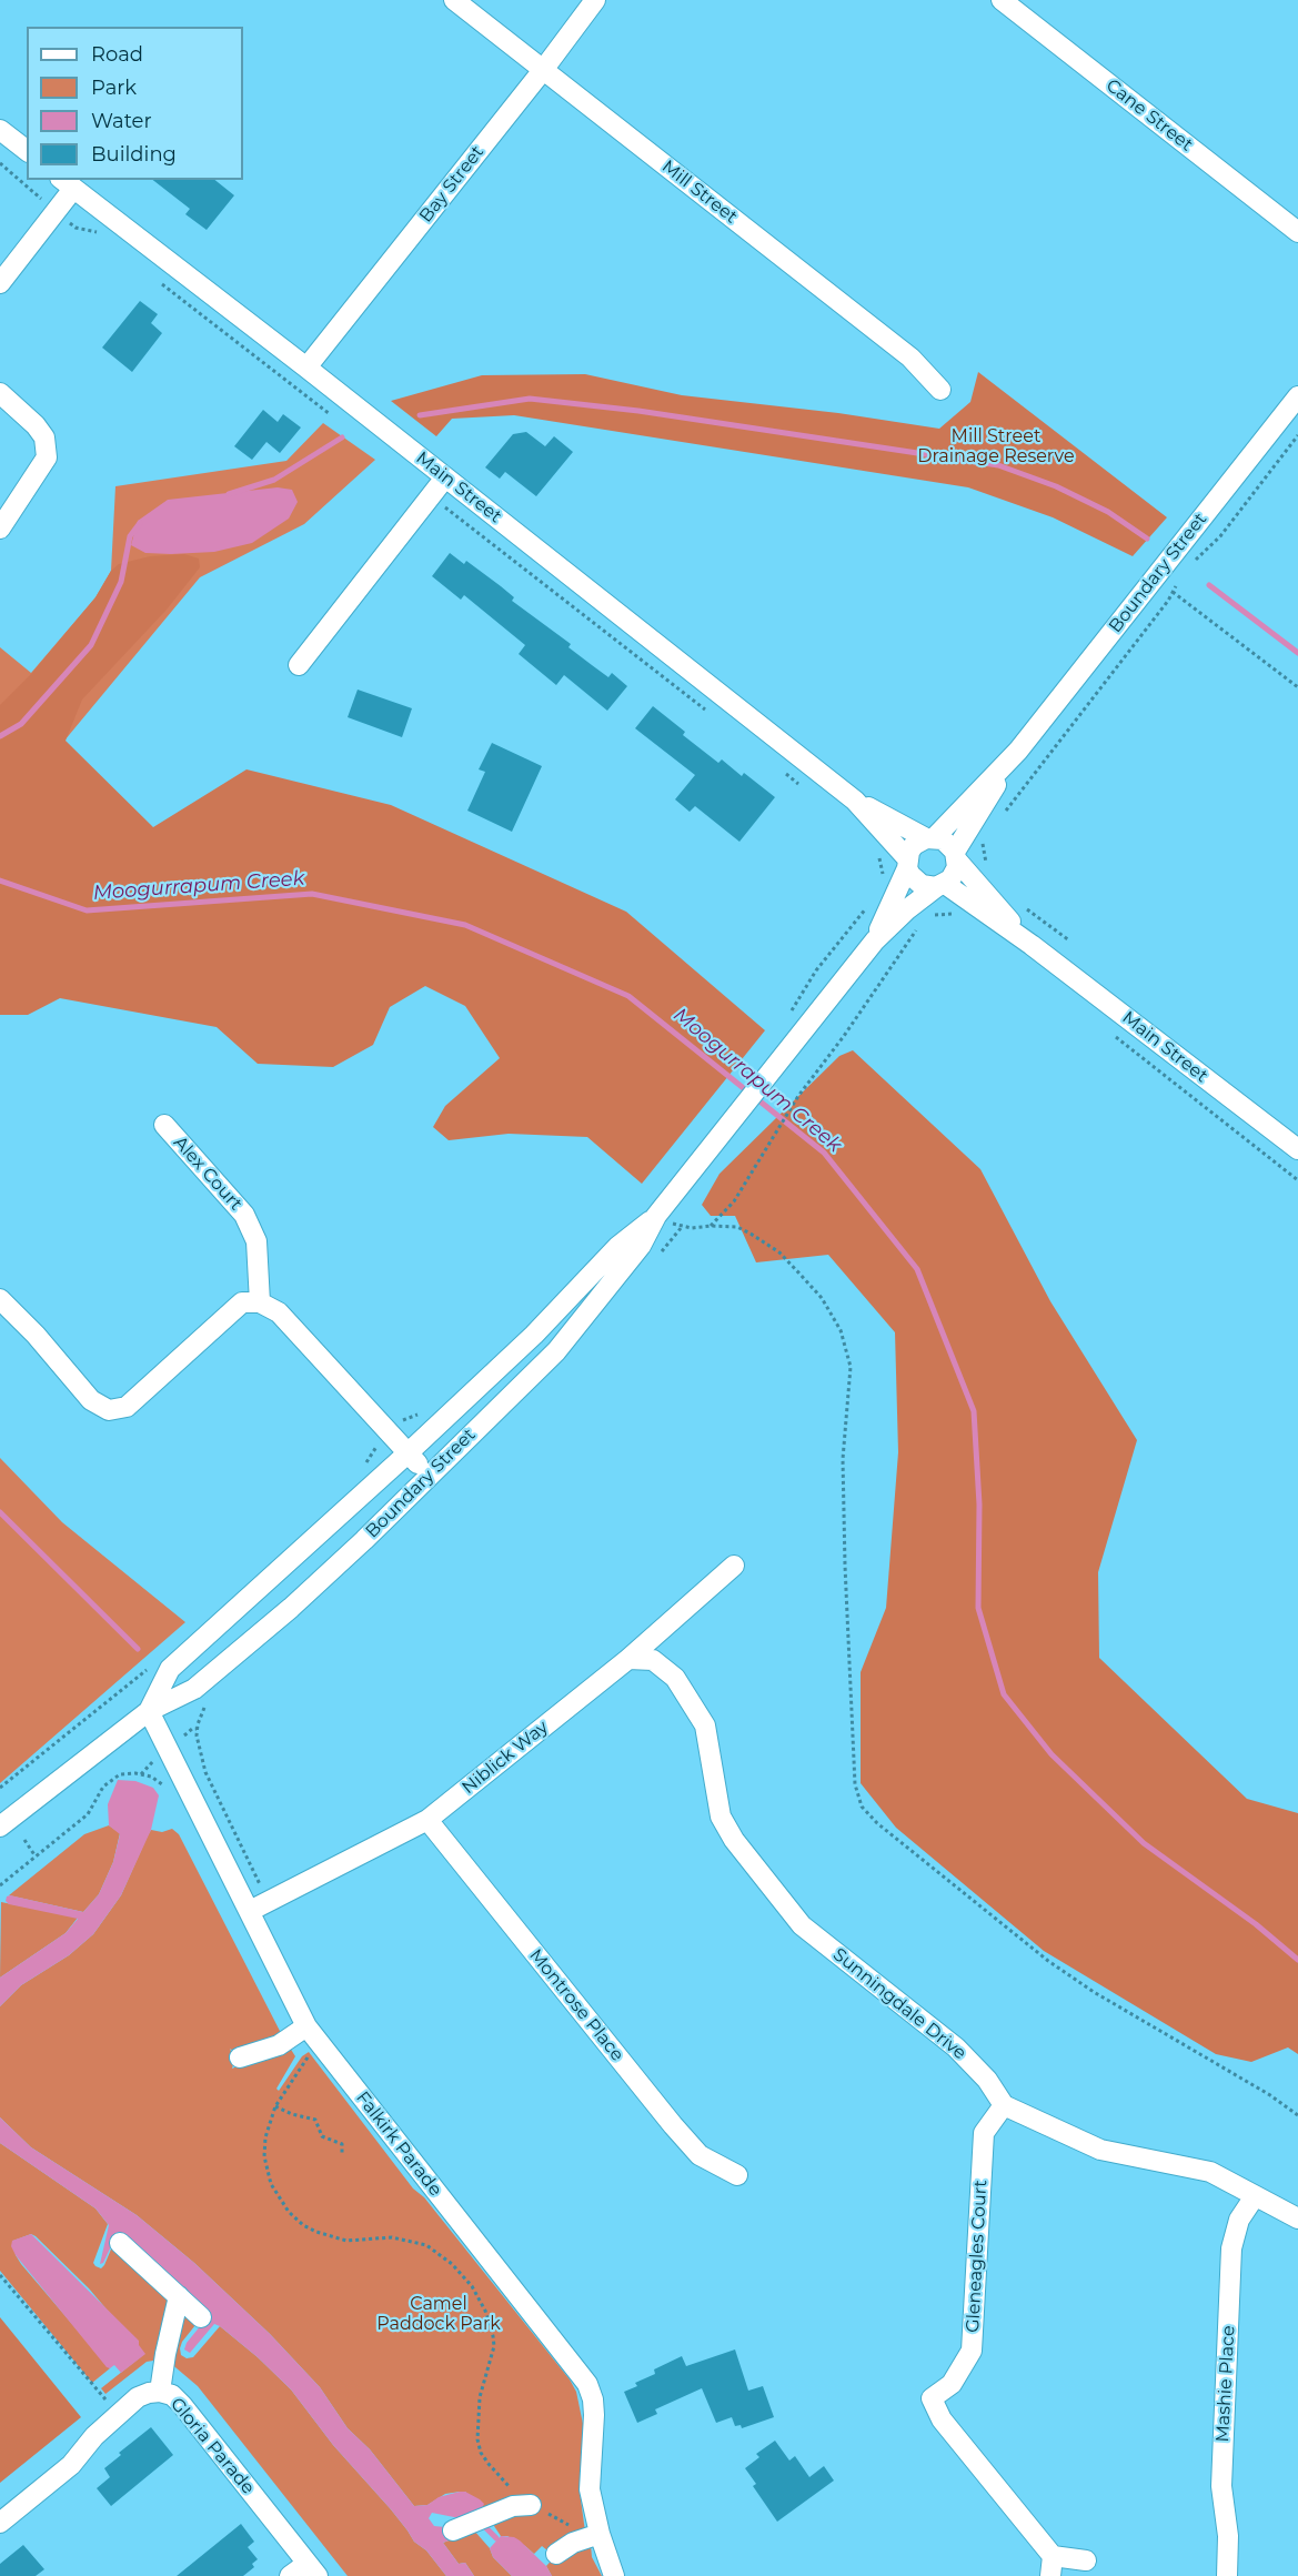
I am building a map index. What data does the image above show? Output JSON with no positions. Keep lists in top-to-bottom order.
{
  "streets": {
    "street": [
      "Cane Street",
      "Bay Street",
      "Mill Street",
      "Main Street",
      "Boundary Street",
      "Alex Court",
      "Niblick Way",
      "Sunningdale Drive",
      "Montrose Place",
      "Falkirk Parade",
      "Gleneagles Court",
      "Mashie Place",
      "Gloria Parade"
    ]
  },
  "crossings": [
    ["Bay Street", "Mill Street"],
    ["Bay Street", "Main Street"],
    ["Main Street", "Boundary Street"],
    ["Boundary Street", "Falkirk Parade"],
    ["Niblick Way", "Sunningdale Drive"],
    ["Niblick Way", "Montrose Place"],
    ["Niblick Way", "Falkirk Parade"],
    ["Sunningdale Drive", "Gleneagles Court"]
  ],
  "water": ["Moogurrapum Creek"],
  "parks": ["Mill Street Drainage Reserve", "Camel Paddock Park"],
  "legend": [
    "Road",
    "Park",
    "Water",
    "Building"
  ]
}
